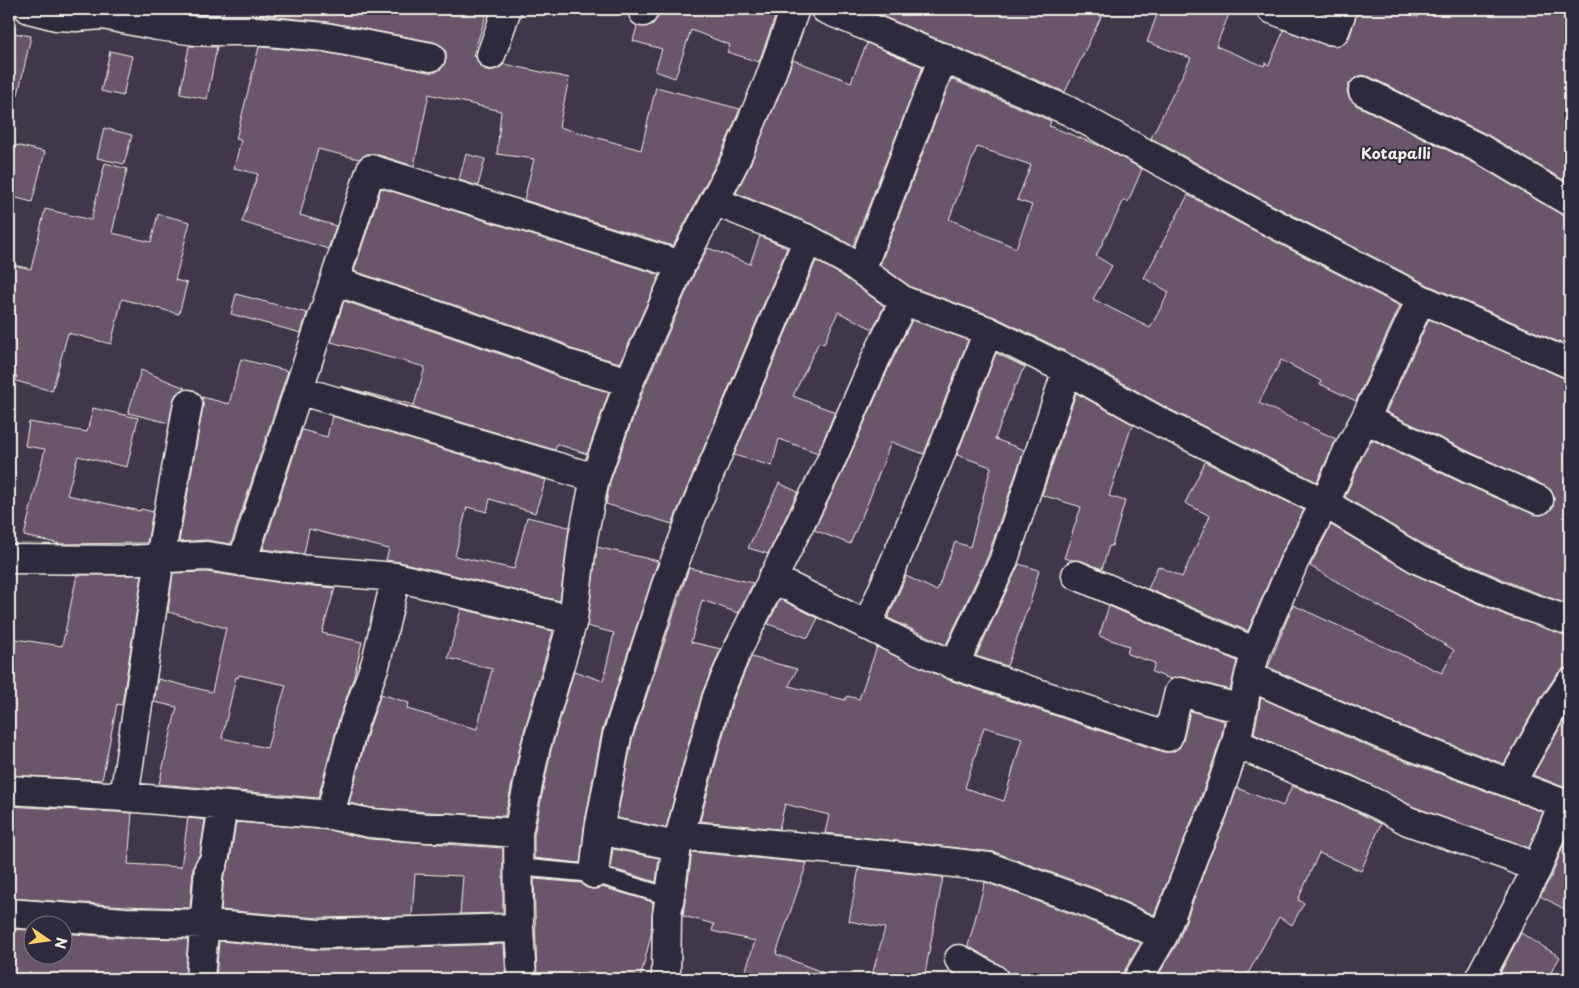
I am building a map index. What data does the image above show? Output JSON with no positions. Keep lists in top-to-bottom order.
{
  "districts": ["Kotapalli"],
  "north": "right"
}
